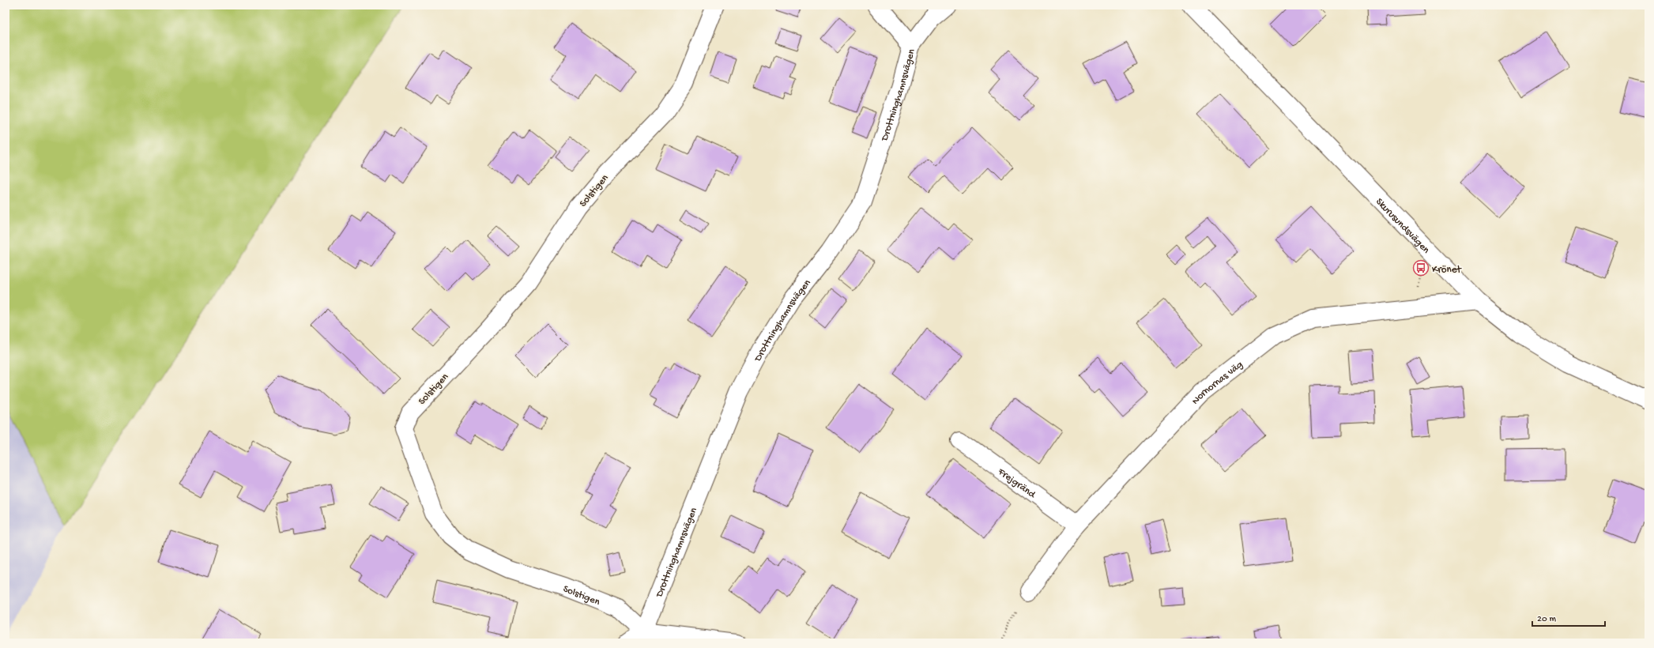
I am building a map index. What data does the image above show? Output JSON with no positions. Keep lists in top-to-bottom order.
{
  "streets": {
    "street": [
      "Drottninghamnsvägen",
      "Solstigen",
      "Skurusundsvägen",
      "Nornornas väg",
      "Frejgränd"
    ]
  },
  "crossings": [
    ["Drottninghamnsvägen", "Solstigen"],
    ["Skurusundsvägen", "Nornornas väg"],
    ["Nornornas väg", "Frejgränd"]
  ],
  "places": {
    "bus stop": ["Krönet"]
  },
  "scale_bar": "20 m"
}
